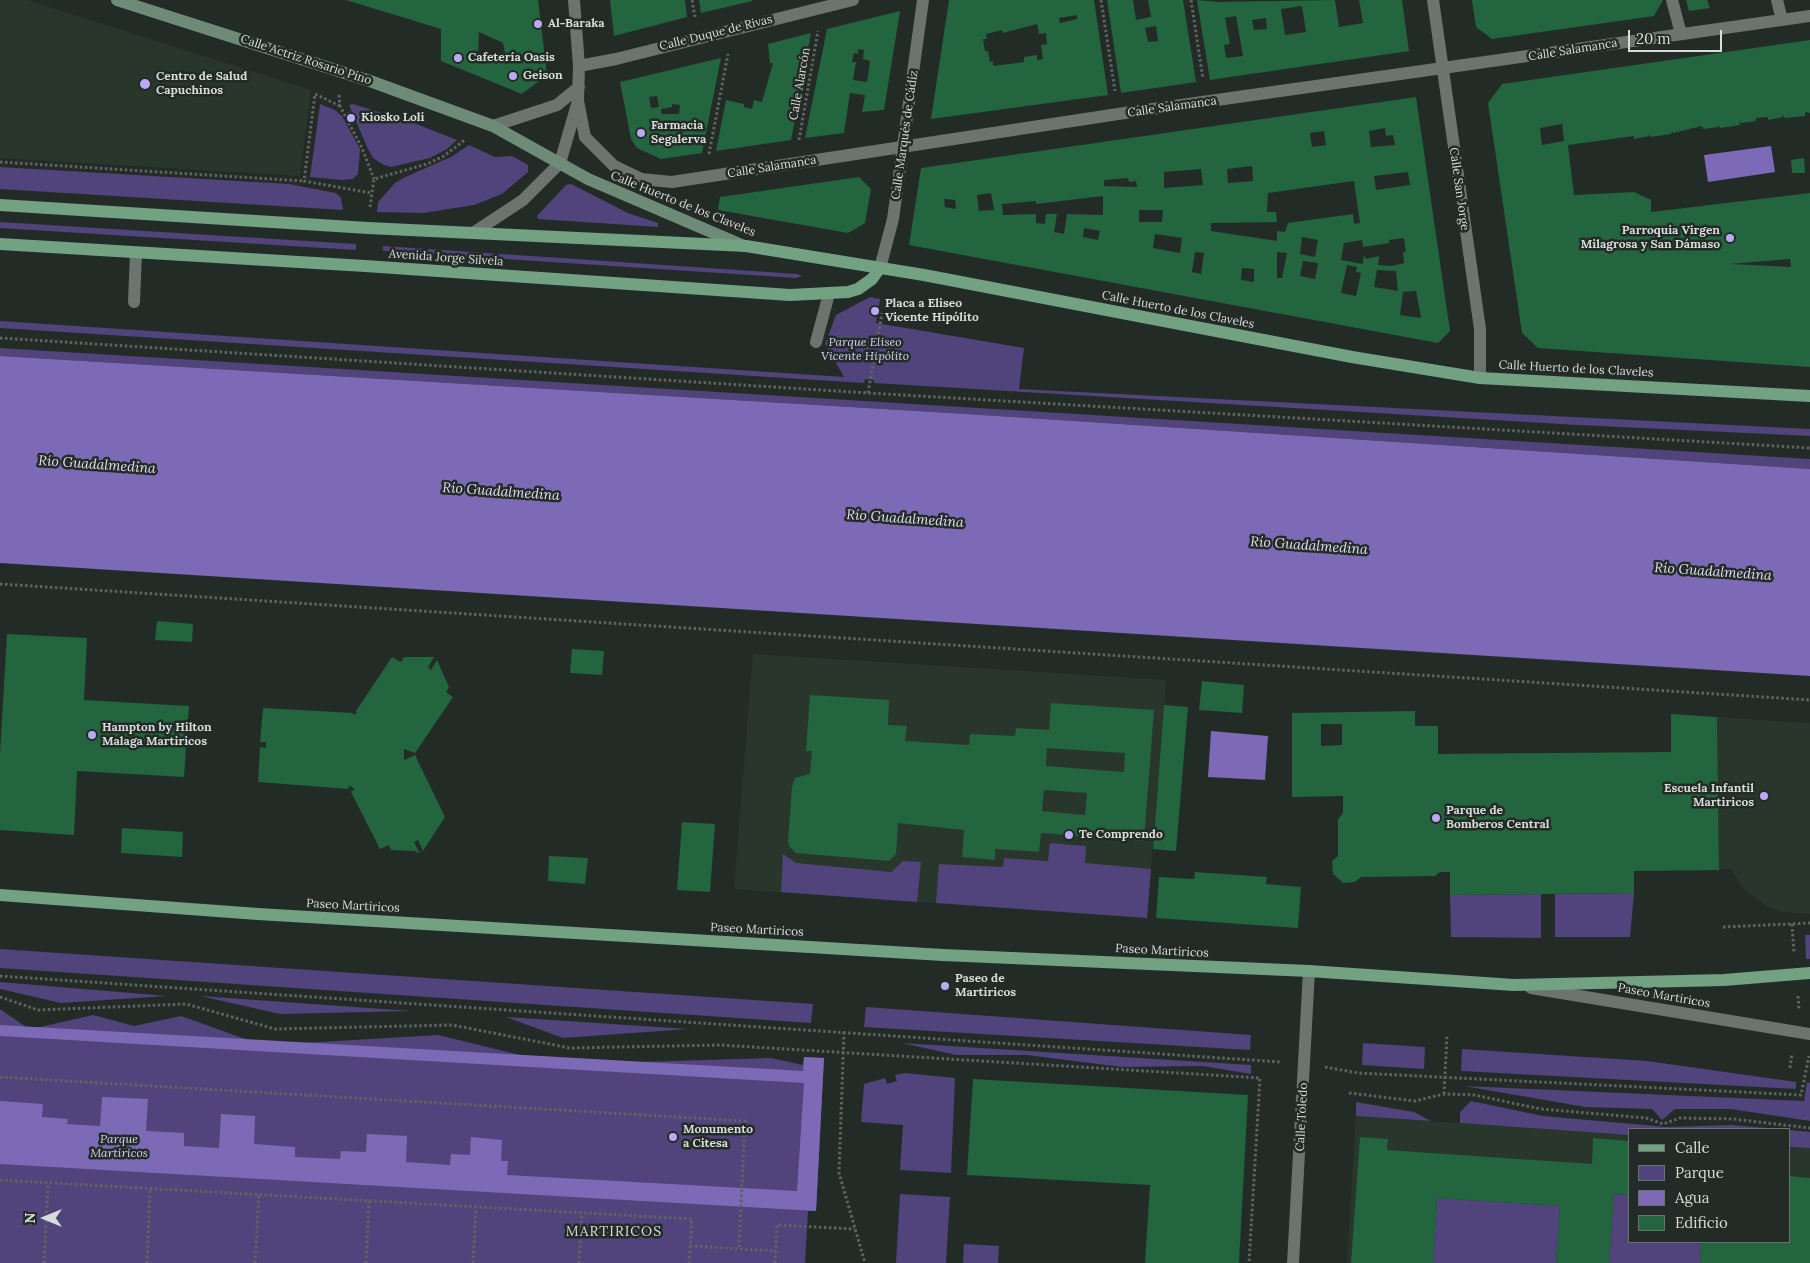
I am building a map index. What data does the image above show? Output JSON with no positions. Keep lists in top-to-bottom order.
{
  "streets": {
    "main road": [
      "Calle Actriz Rosario Pino",
      "Calle Huerto de los Claveles",
      "Avenida Jorge Silvela",
      "Paseo Martiricos"
    ],
    "street": [
      "Calle Duque de Rivas",
      "Calle Salamanca",
      "Calle Marqués de Cádiz",
      "Calle San Jorge",
      "Calle Toledo"
    ],
    "path": ["Calle Alarcón"]
  },
  "crossings": [
    ["Calle Duque de Rivas", "Calle Alarcón"],
    ["Calle Salamanca", "Calle Alarcón"],
    ["Calle Salamanca", "Calle Marqués de Cádiz"],
    ["Calle Salamanca", "Calle San Jorge"],
    ["Calle Actriz Rosario Pino", "Calle Huerto de los Claveles"],
    ["Calle Marqués de Cádiz", "Calle Huerto de los Claveles"],
    ["Calle Marqués de Cádiz", "Avenida Jorge Silvela"],
    ["Calle San Jorge", "Calle Huerto de los Claveles"],
    ["Calle Huerto de los Claveles", "Avenida Jorge Silvela"],
    ["Paseo Martiricos", "Calle Toledo"]
  ],
  "districts": ["MARTIRICOS"],
  "water": ["Río Guadalmedina"],
  "parks": ["Parque Eliseo Vicente Hipólito", "Parque Martiricos"],
  "places": [
    "Al-Baraka",
    "Cafetería Oasis",
    "Geison",
    "Centro de Salud Capuchinos",
    "Kiosko Loli",
    "Farmacia Segalerva",
    "Parroquia Virgen Milagrosa y San Dámaso",
    "Placa a Eliseo Vicente Hipólito",
    "Hampton by Hilton Malaga Martiricos",
    "Escuela Infantil Martiricos",
    "Parque de Bomberos Central",
    "Te Comprendo",
    "Paseo de Martiricos",
    "Monumento a Citesa"
  ],
  "legend": [
    "Calle",
    "Parque",
    "Agua",
    "Edificio"
  ],
  "scale_bar": "20 m",
  "north": "left"
}
